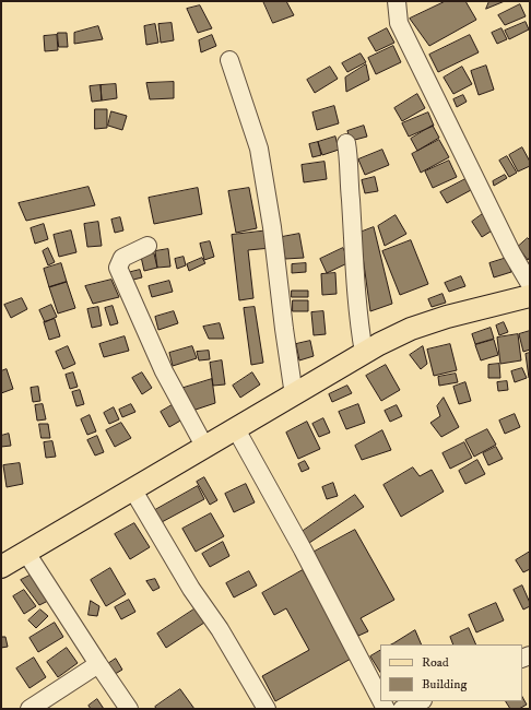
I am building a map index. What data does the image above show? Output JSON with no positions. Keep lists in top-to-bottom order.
{
  "legend": ["Road", "Building"]
}
